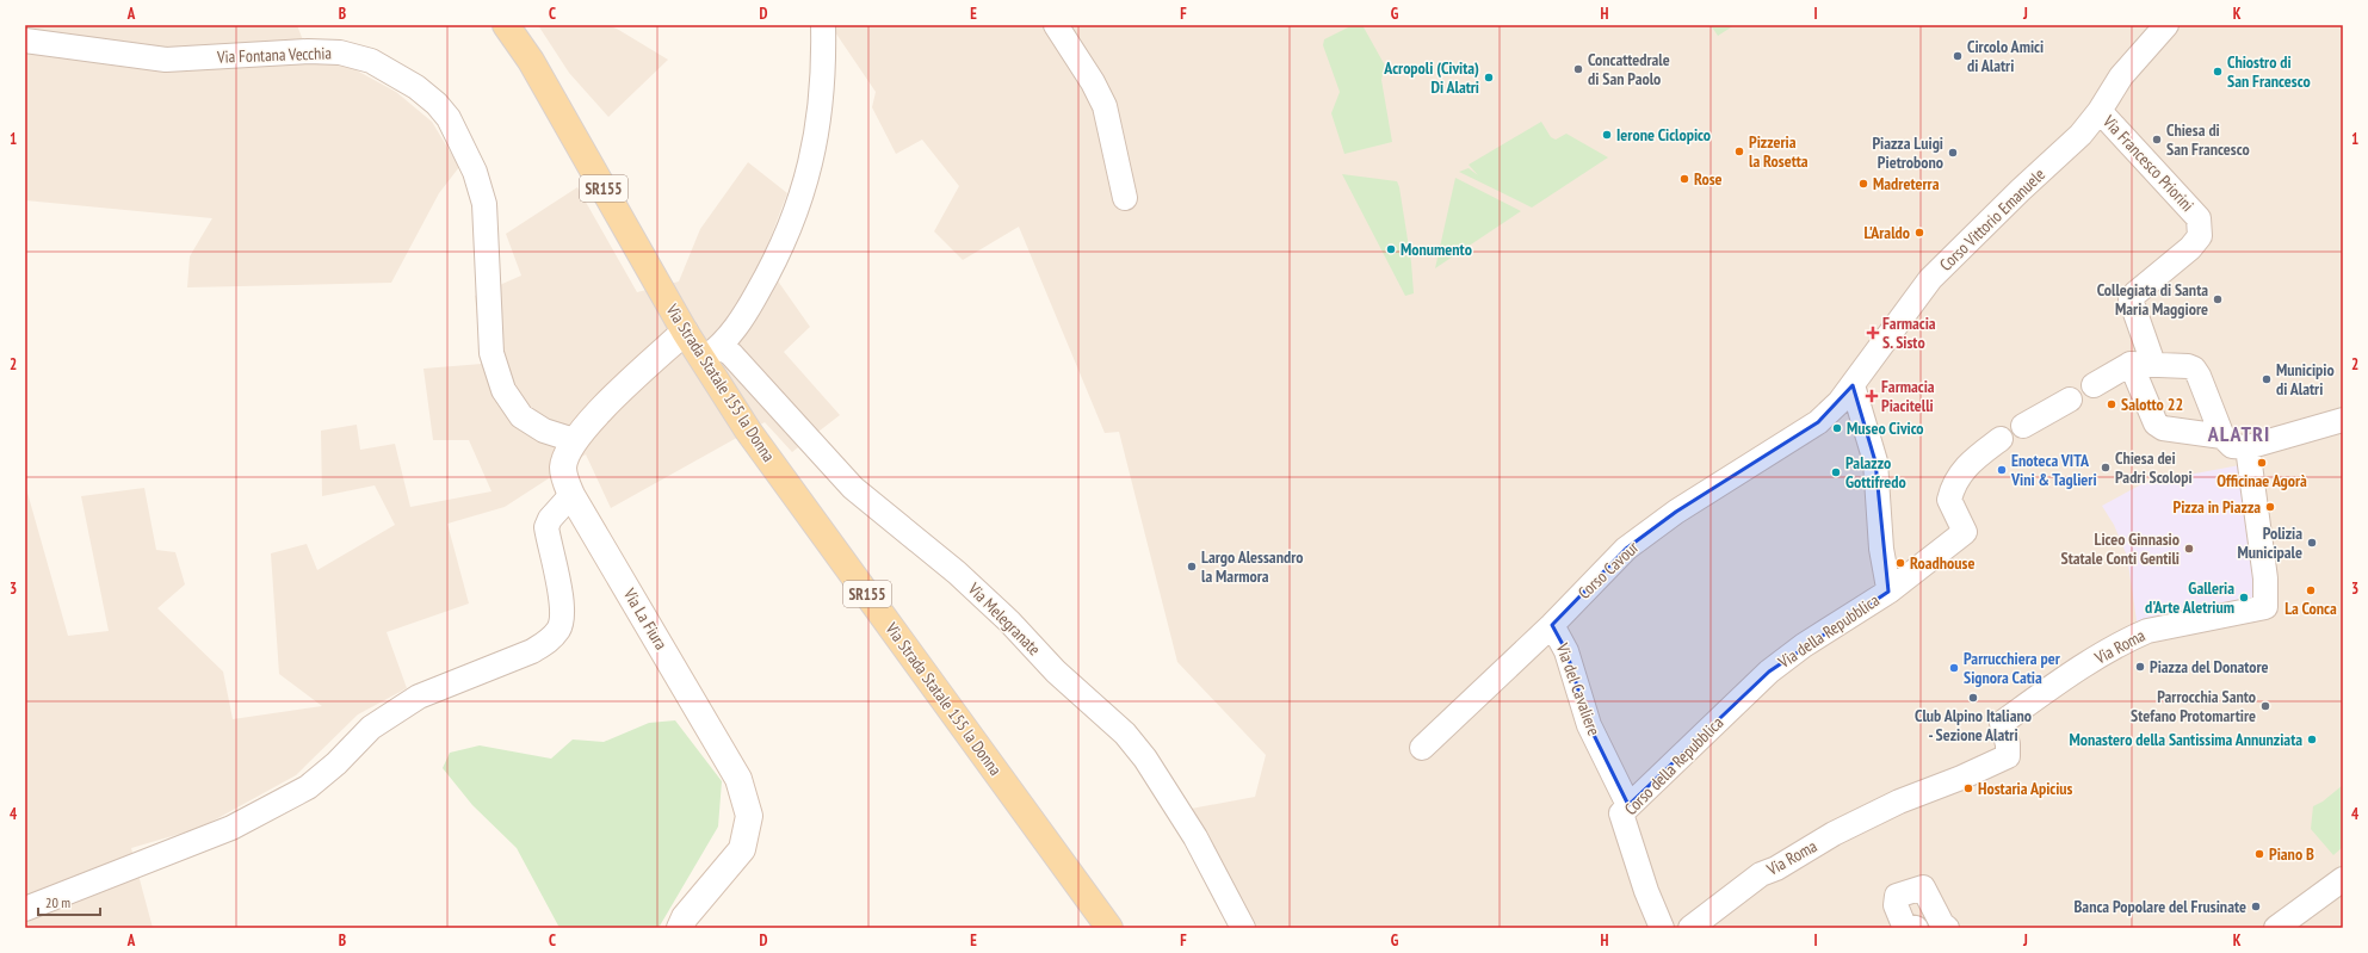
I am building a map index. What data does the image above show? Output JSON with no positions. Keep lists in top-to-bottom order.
{
  "streets": {
    "main road": ["SR155", "Via Strada Statale 155 la Donna", "Via La Fiura"],
    "street": [
      "Via Fontana Vecchia",
      "Via Francesco Priorini",
      "Corso Vittorio Emanuele",
      "Corso Cavour",
      "Via Melegranate",
      "Via della Repubblica",
      "Via Roma",
      "Via del Cavaliere",
      "Corso della Repubblica"
    ]
  },
  "crossings": [
    ["Via Fontana Vecchia", "Via La Fiura"],
    ["Via Francesco Priorini", "Corso Vittorio Emanuele"],
    ["Corso Vittorio Emanuele", "Corso Cavour"],
    ["Via Strada Statale 155 la Donna", "Via La Fiura"],
    ["Via Strada Statale 155 la Donna", "Via Melegranate"],
    ["Corso Cavour", "Via del Cavaliere"],
    ["Via della Repubblica", "Corso della Repubblica"],
    ["Via del Cavaliere", "Corso della Repubblica"]
  ],
  "districts": ["ALATRI"],
  "places": {
    "other": [
      "Circolo Amici di Alatri",
      "Concattedrale di San Paolo",
      "Chiostro di San Francesco",
      "Acropoli (Civita) Di Alatri",
      "Ierone Ciclopico",
      "Chiesa di San Francesco",
      "Pizzeria la Rosetta",
      "Piazza Luigi Pietrobono",
      "Rose",
      "Madreterra",
      "L'Araldo",
      "Monumento",
      "Collegiata di Santa Maria Maggiore",
      "Municipio di Alatri",
      "Salotto 22",
      "Museo Civico",
      "Officinae Agorà",
      "Chiesa dei Padri Scolopi",
      "Enoteca VITA Vini & Taglieri",
      "Palazzo Gottifredo",
      "Pizza in Piazza",
      "Polizia Municipale",
      "Liceo Ginnasio Statale Conti Gentili",
      "Roadhouse",
      "Largo Alessandro la Marmora",
      "La Conca",
      "Galleria d'Arte Aletrium",
      "Piazza del Donatore",
      "Parrucchiera per Signora Catia",
      "Club Alpino Italiano - Sezione Alatri",
      "Parrocchia Santo Stefano Protomartire",
      "Monastero della Santissima Annunziata",
      "Hostaria Apicius",
      "Piano B",
      "Banca Popolare del Frusinate"
    ],
    "health": ["Farmacia S. Sisto", "Farmacia Piacitelli"]
  },
  "scale_bar": "20 m",
  "grid": {
    "columns": [
      "A",
      "B",
      "C",
      "D",
      "E",
      "F",
      "G",
      "H",
      "I",
      "J",
      "K"
    ],
    "rows": [
      "1",
      "2",
      "3",
      "4"
    ]
  }
}
